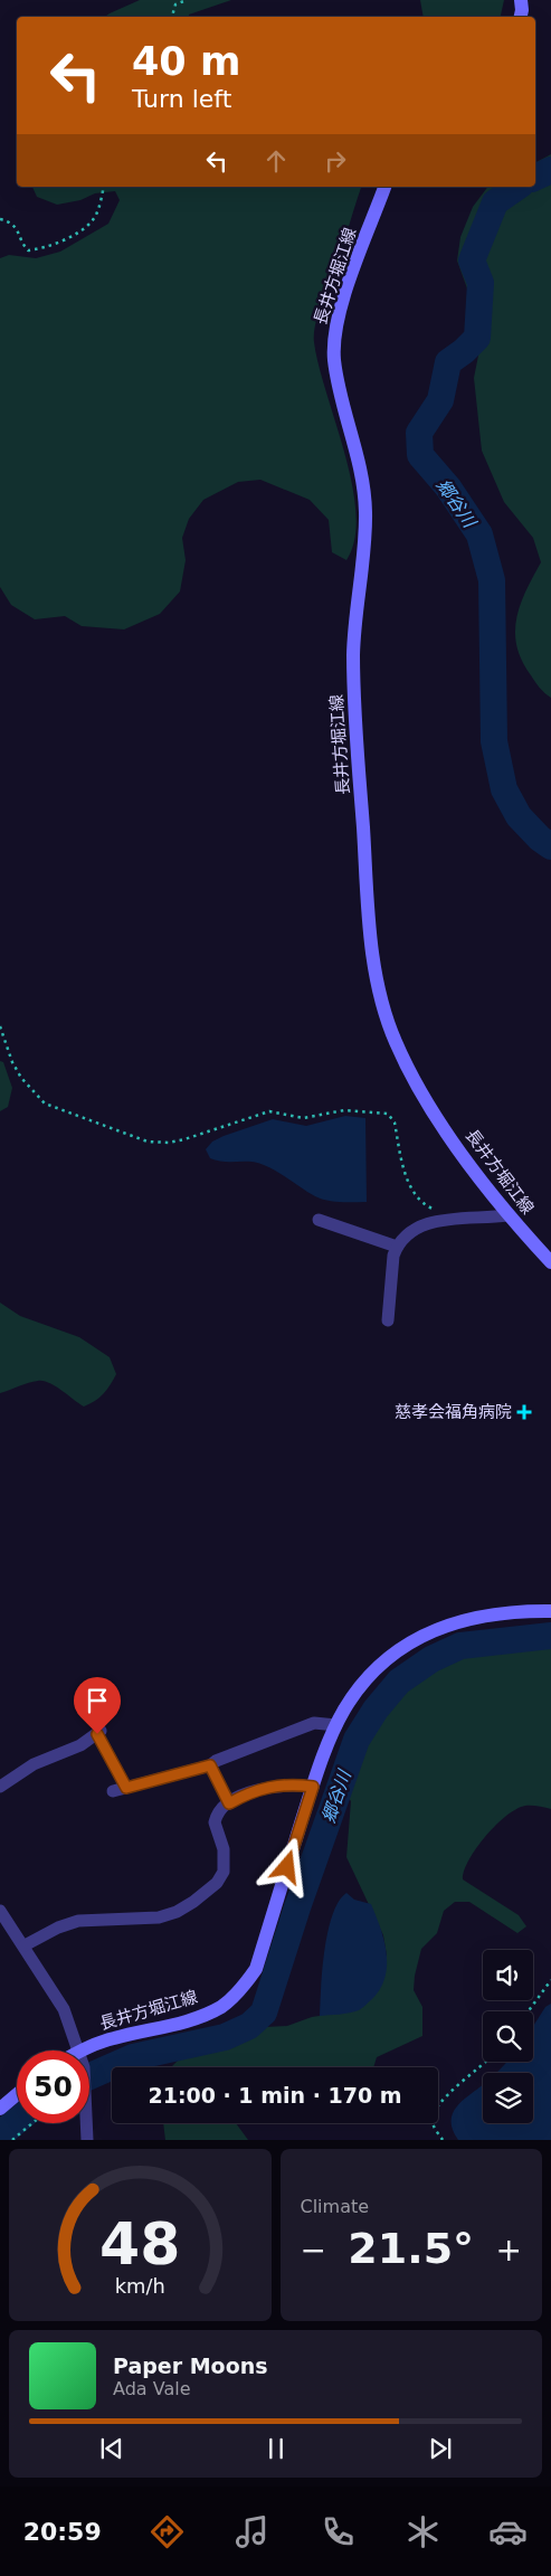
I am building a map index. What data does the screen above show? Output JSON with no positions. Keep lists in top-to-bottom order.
{
  "streets": {
    "main road": ["長井方堀江線"]
  },
  "water": ["郷谷川"],
  "places": {
    "health": ["慈孝会福角病院"]
  },
  "page": {
    "turn": ["40 m", "Turn left"],
    "limit": "50",
    "trip": "21:00 · 1 min · 170 m",
    "tile": "Climate",
    "heat": ["−", "21.5°", "+"],
    "song": ["Paper Moons", "Ada Vale"],
    "tabs": "20:59",
    "gauge": ["48", "km/h"]
  }
}
